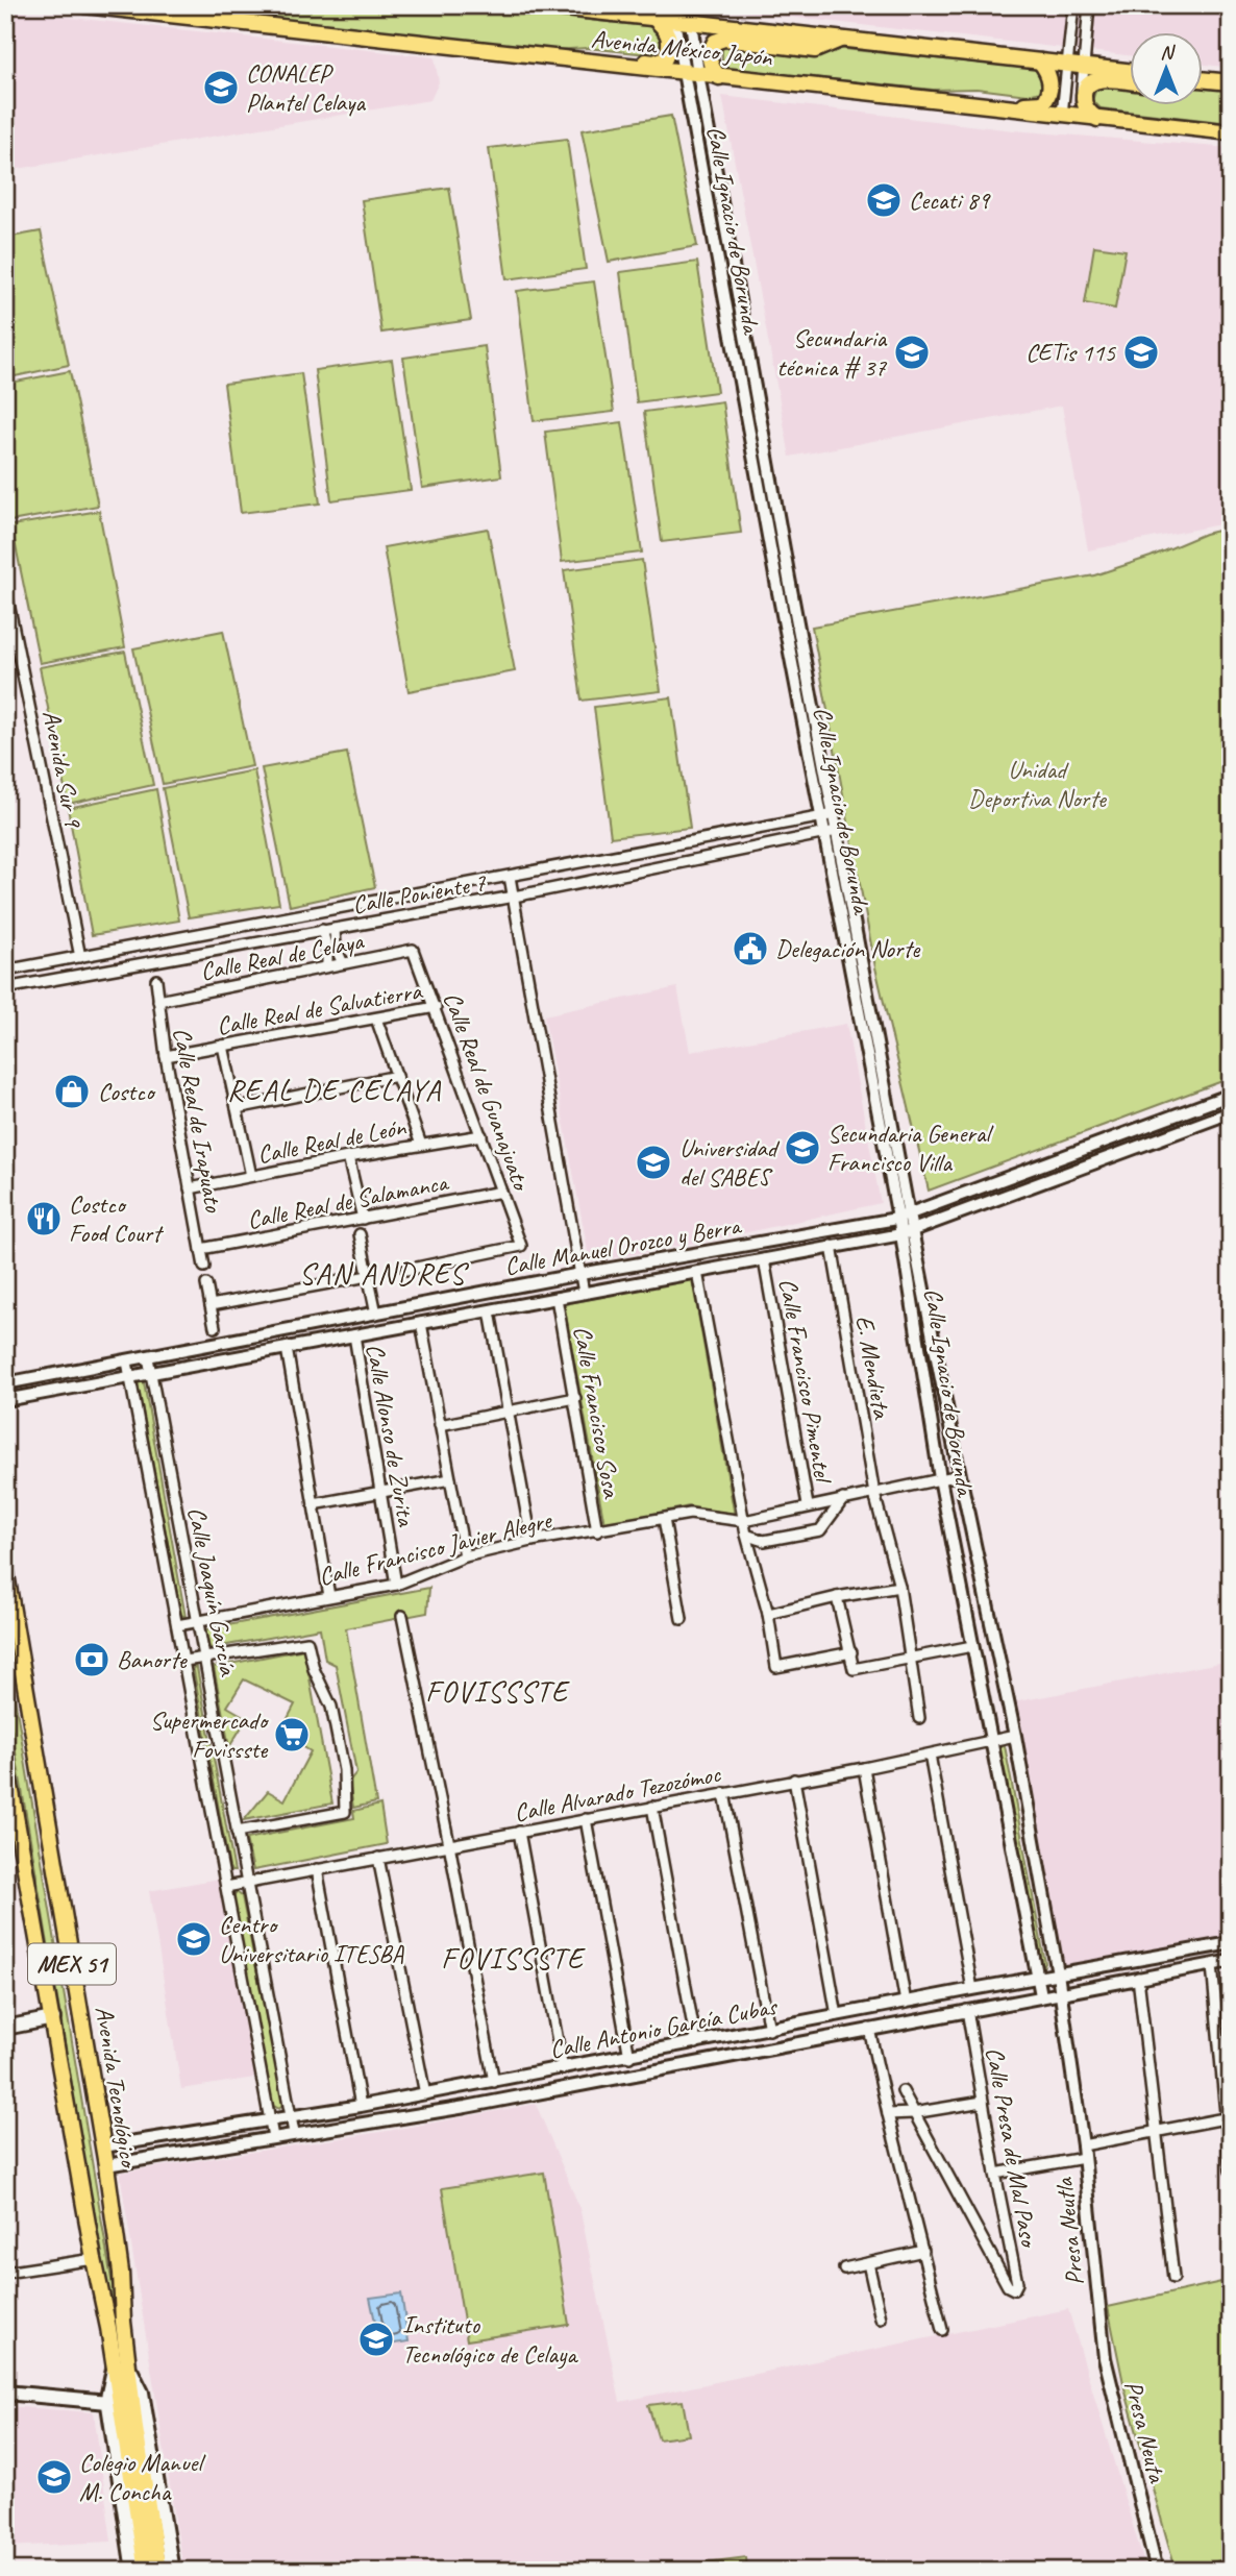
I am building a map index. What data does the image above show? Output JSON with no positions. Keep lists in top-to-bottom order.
{
  "streets": {
    "main road": ["Avenida México Japón", "MEX 51", "Avenida Tecnológico"],
    "street": [
      "Calle Ignacio de Borunda",
      "Avenida Sur 9",
      "Calle Poniente 7",
      "Calle Real de Celaya",
      "Calle Real de Salvatierra",
      "Calle Real de Guanajuato",
      "Calle Real de Irapuato",
      "Calle Real de León",
      "Calle Real de Salamanca",
      "Calle Manuel Orozco y Berra",
      "E. Mendieta",
      "Calle Francisco Pimentel",
      "Calle Francisco Sosa",
      "Calle Alonso de Zurita",
      "Calle Francisco Javier Alegre",
      "Calle Joaquín García",
      "Calle Alvarado Tezozómoc",
      "Calle Antonio García Cubas",
      "Calle Presa de Mal Paso",
      "Presa Neutla",
      "Presa Neuta"
    ]
  },
  "crossings": [
    ["Avenida México Japón", "Calle Ignacio de Borunda"],
    ["Calle Ignacio de Borunda", "Calle Poniente 7"],
    ["Calle Ignacio de Borunda", "Calle Manuel Orozco y Berra"],
    ["Calle Ignacio de Borunda", "Calle Francisco Javier Alegre"],
    ["Calle Ignacio de Borunda", "Calle Alvarado Tezozómoc"],
    ["Calle Ignacio de Borunda", "Calle Antonio García Cubas"],
    ["Calle Ignacio de Borunda", "Presa Neutla"],
    ["Avenida Sur 9", "Calle Poniente 7"],
    ["Calle Real de Celaya", "Calle Real de Guanajuato"],
    ["Calle Real de Celaya", "Calle Real de Irapuato"],
    ["Calle Real de Salvatierra", "Calle Real de Guanajuato"],
    ["Calle Real de Salvatierra", "Calle Real de Irapuato"],
    ["Calle Real de Guanajuato", "Calle Real de León"],
    ["Calle Real de Guanajuato", "Calle Real de Salamanca"],
    ["Calle Real de Irapuato", "Calle Real de León"],
    ["Calle Real de Irapuato", "Calle Real de Salamanca"],
    ["Calle Manuel Orozco y Berra", "E. Mendieta"],
    ["Calle Manuel Orozco y Berra", "Calle Francisco Pimentel"],
    ["Calle Manuel Orozco y Berra", "Calle Francisco Sosa"],
    ["Calle Manuel Orozco y Berra", "Calle Alonso de Zurita"],
    ["Calle Manuel Orozco y Berra", "Calle Joaquín García"],
    ["E. Mendieta", "Calle Francisco Javier Alegre"],
    ["Calle Francisco Pimentel", "Calle Francisco Javier Alegre"],
    ["Calle Francisco Sosa", "Calle Francisco Javier Alegre"],
    ["Calle Alonso de Zurita", "Calle Francisco Javier Alegre"],
    ["Calle Francisco Javier Alegre", "Calle Joaquín García"],
    ["Calle Joaquín García", "Calle Alvarado Tezozómoc"],
    ["Calle Joaquín García", "Calle Antonio García Cubas"],
    ["Calle Antonio García Cubas", "Avenida Tecnológico"],
    ["Calle Antonio García Cubas", "Calle Presa de Mal Paso"],
    ["Presa Neutla", "Presa Neuta"]
  ],
  "districts": [
    "REAL DE CELAYA",
    "SAN ANDRES",
    "FOVISSSTE",
    "FOVISSSTE"
  ],
  "parks": ["Unidad Deportiva Norte"],
  "places": {
    "school or university": [
      "CONALEP Plantel Celaya",
      "Cecati 89",
      "Secundaria técnica # 37",
      "CETis 115",
      "Secundaria General Francisco Villa",
      "Universidad del SABES",
      "Centro Universitario ITESBA",
      "Instituto Tecnológico de Celaya",
      "Colegio Manuel M. Concha"
    ],
    "public building": ["Delegación Norte"],
    "shop": ["Costco"],
    "restaurant": ["Costco Food Court"],
    "bank": ["Banorte"],
    "supermarket": ["Supermercado Fovissste"]
  },
  "north": "top"
}
